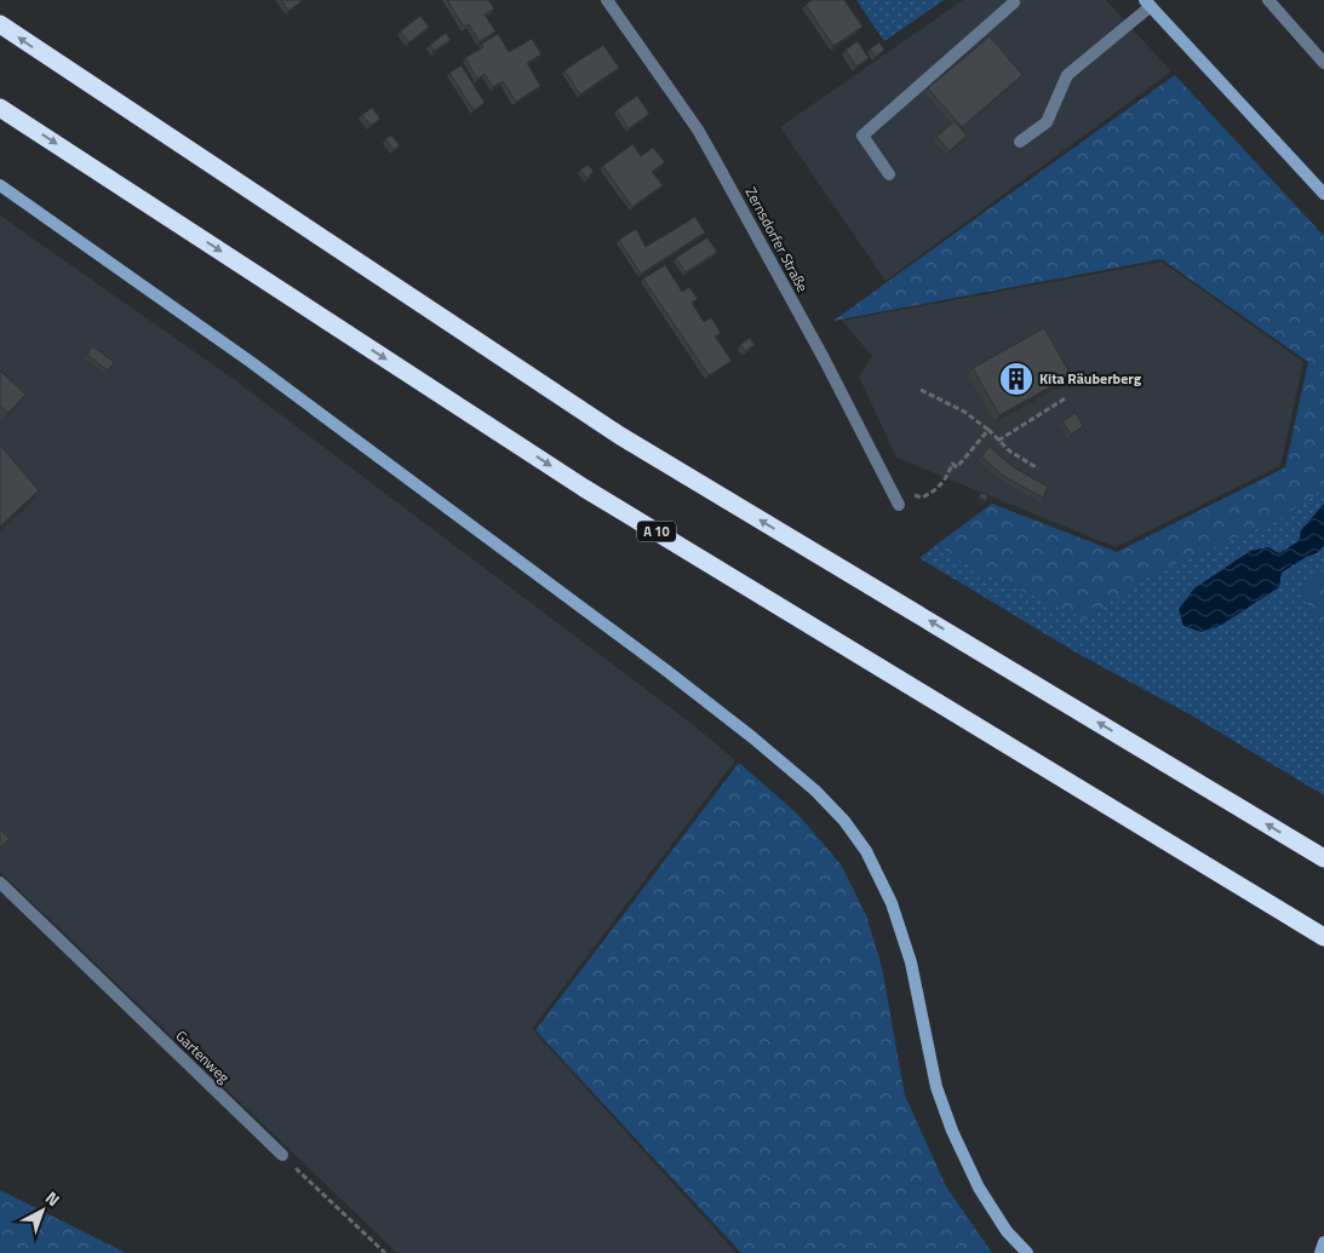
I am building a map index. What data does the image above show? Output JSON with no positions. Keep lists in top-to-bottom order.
{
  "streets": {
    "highway": ["A 10"],
    "street": ["Zernsdorfer Straße", "Gartenweg"]
  },
  "places": {
    "building": ["Kita Räuberberg"]
  },
  "north": "top right"
}
